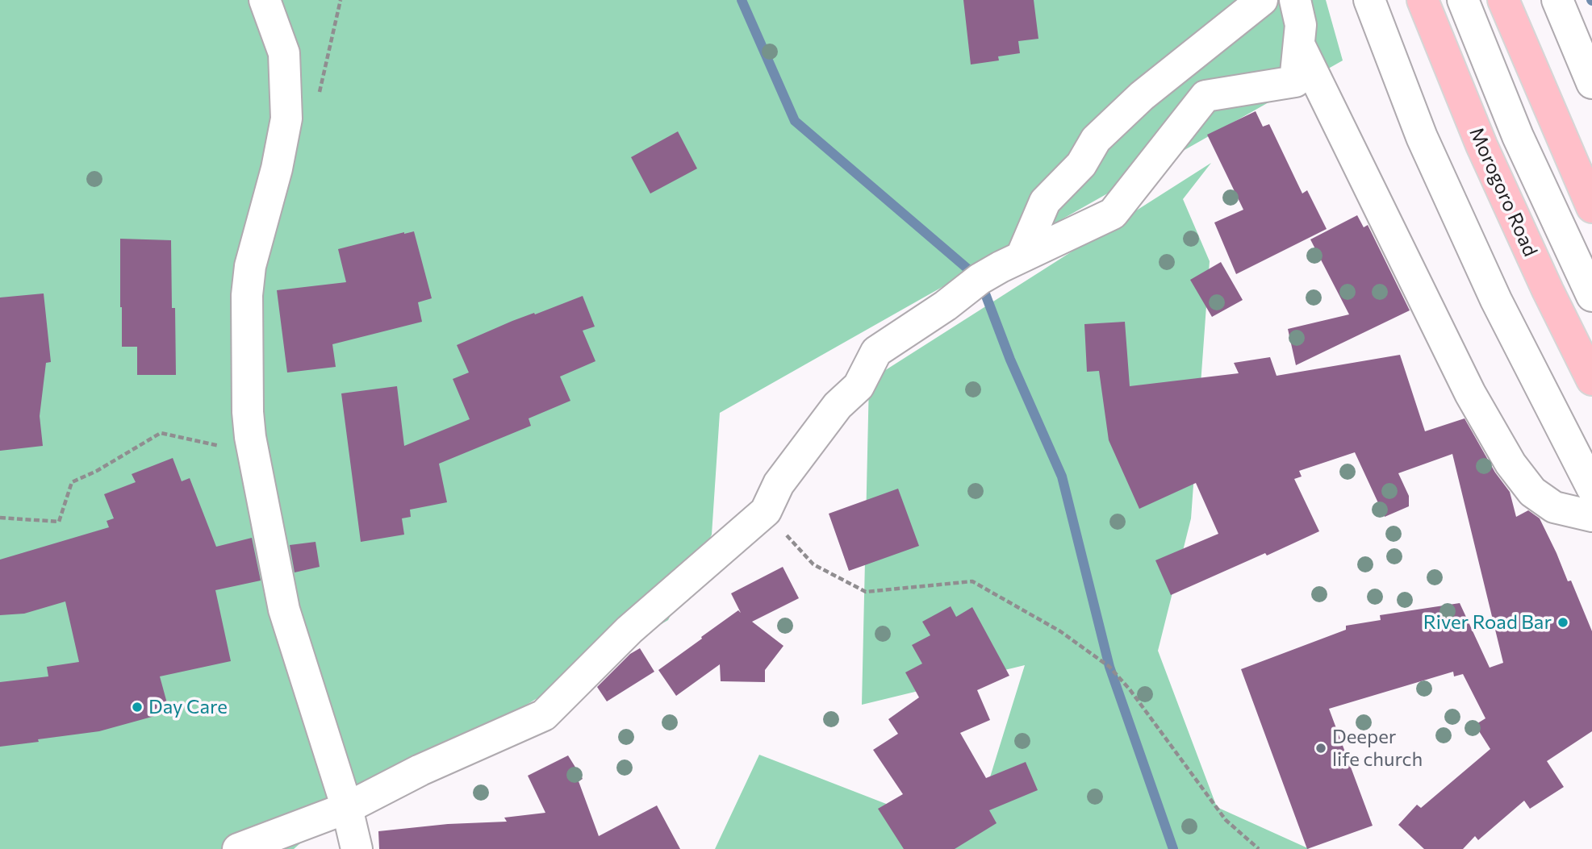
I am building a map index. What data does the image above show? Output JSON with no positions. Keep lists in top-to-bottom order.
{
  "streets": {
    "highway": ["Morogoro Road"]
  },
  "places": ["River Road Bar", "Day Care", "Deeper life church"]
}
